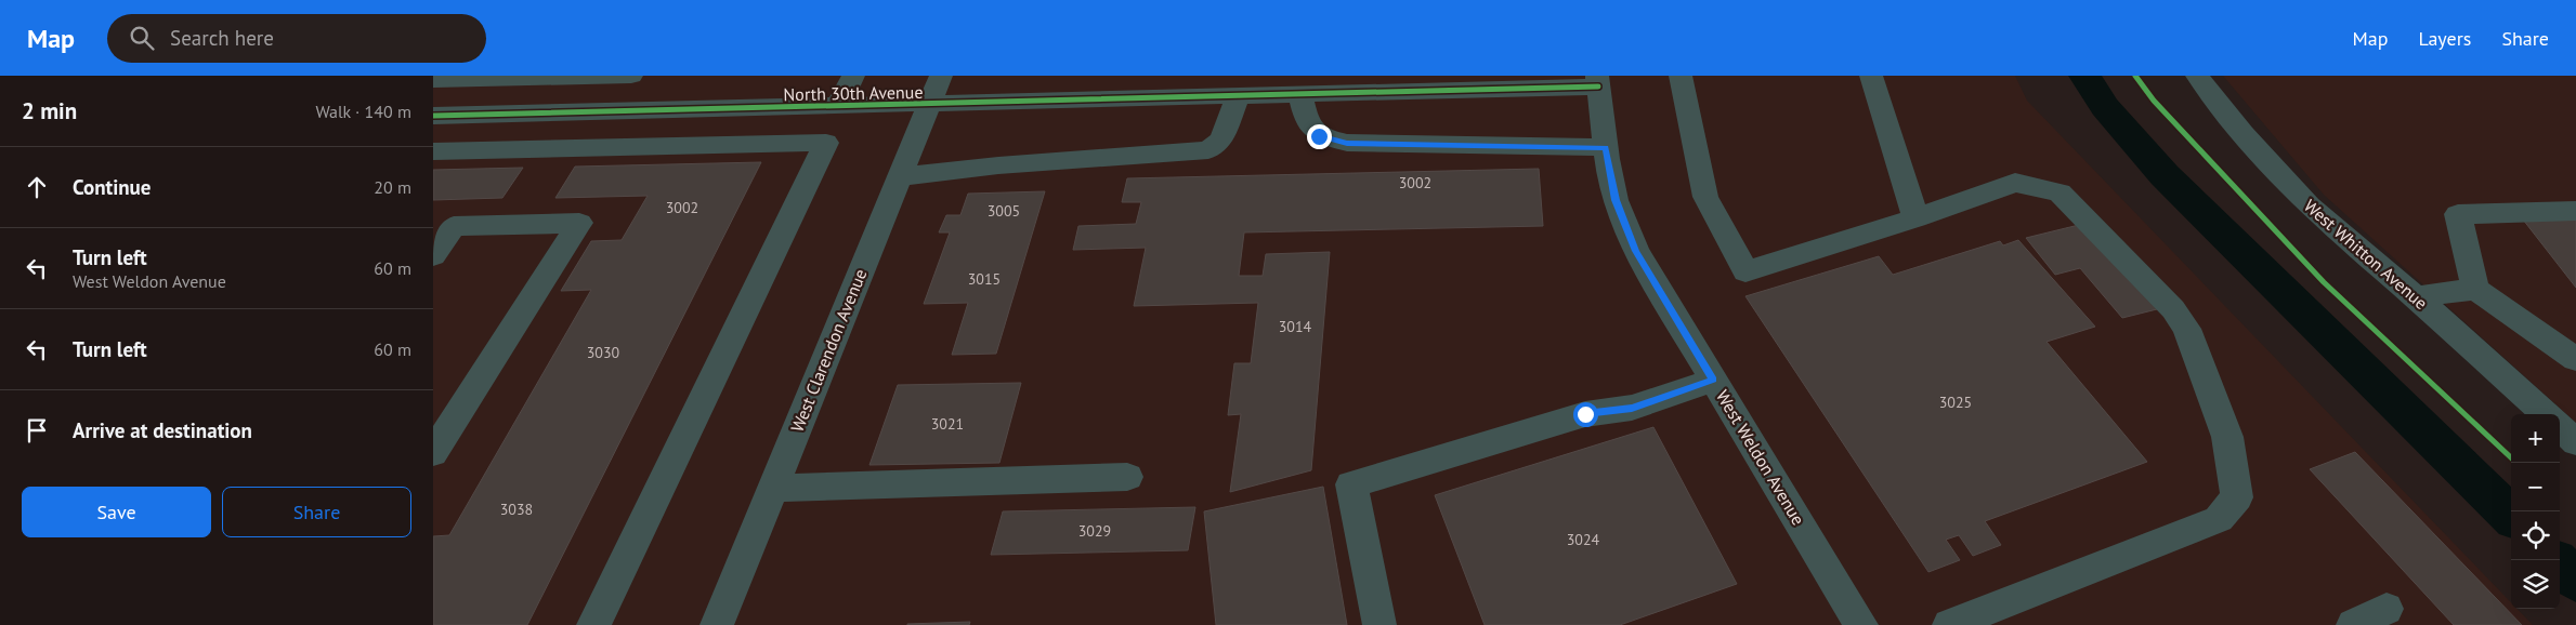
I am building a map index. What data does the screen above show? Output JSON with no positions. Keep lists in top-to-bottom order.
{
  "streets": {
    "street": [
      "North 30th Avenue",
      "West Whitton Avenue",
      "West Clarendon Avenue",
      "West Weldon Avenue"
    ]
  },
  "crossings": [
    ["North 30th Avenue", "West Clarendon Avenue"],
    ["North 30th Avenue", "West Weldon Avenue"]
  ],
  "house_numbers": [
    "3002",
    "3002",
    "3005",
    "3015",
    "3014",
    "3030",
    "3025",
    "3021",
    "3038",
    "3029",
    "3024"
  ],
  "page": {
    "header": "Map",
    "search": "Search here",
    "nav": ["Map", "Layers", "Share"],
    "heading": ["2 min", "Walk · 140 m"],
    "list": [
      ["Continue", "20 m"],
      ["Turn left", "West Weldon Avenue", "60 m"],
      ["Turn left", "60 m"],
      "Arrive at destination"
    ],
    "map_buttons": ["+", "−"],
    "buttons": ["Save", "Share"]
  }
}
